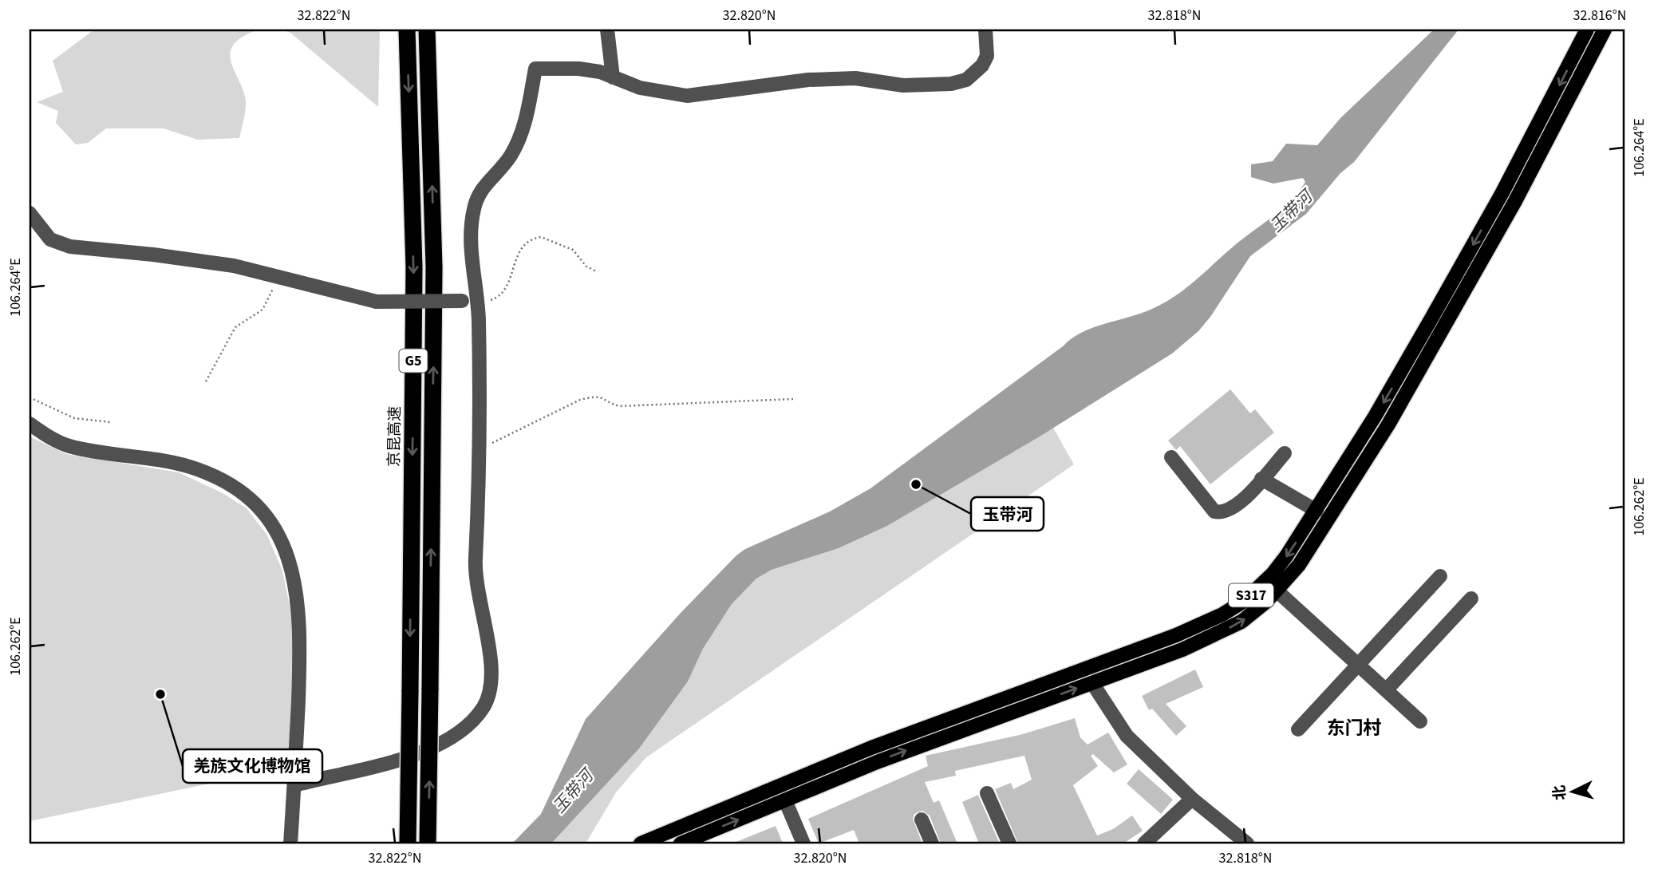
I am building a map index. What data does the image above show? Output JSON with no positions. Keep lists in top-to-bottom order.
{
  "streets": {
    "highway": ["G5", "京昆高速"],
    "main road": ["S317"]
  },
  "districts": ["东门村"],
  "water": ["玉带河"],
  "places": ["玉带河", "羌族文化博物馆"],
  "north": "left",
  "coordinates": [
    "32.822°N",
    "32.820°N",
    "32.818°N",
    "32.816°N",
    "106.264°E",
    "106.262°E"
  ]
}
